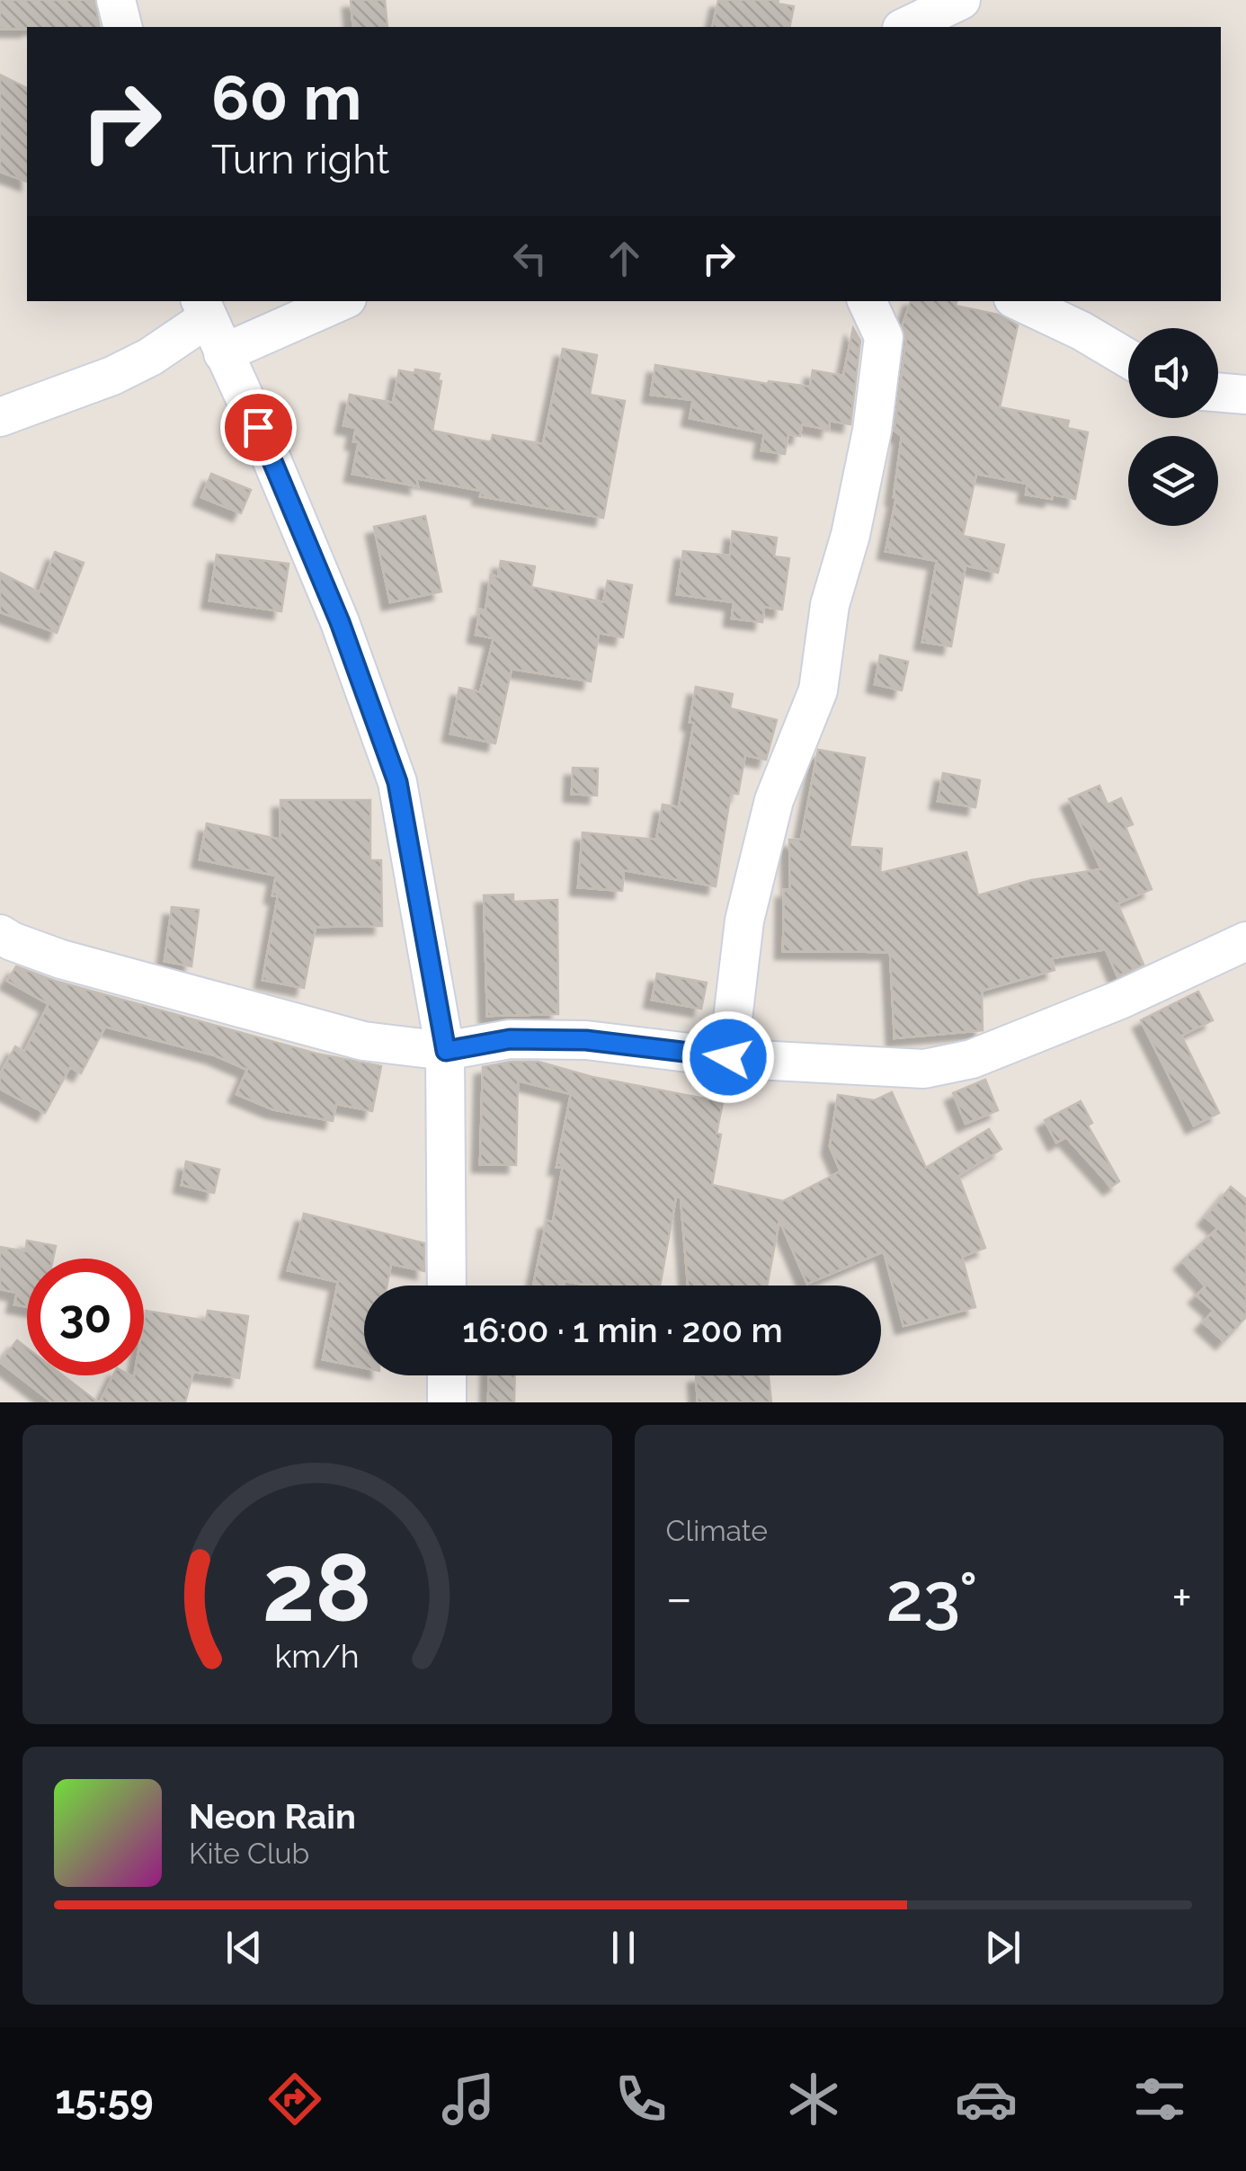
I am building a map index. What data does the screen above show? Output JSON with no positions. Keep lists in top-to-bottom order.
{
  "page": {
    "turn": ["60 m", "Turn right"],
    "limit": "30",
    "trip": "16:00 · 1 min · 200 m",
    "tile": "Climate",
    "heat": ["−", "23°", "+"],
    "song": ["Neon Rain", "Kite Club"],
    "tabs": "15:59",
    "gauge": ["28", "km/h"]
  }
}
